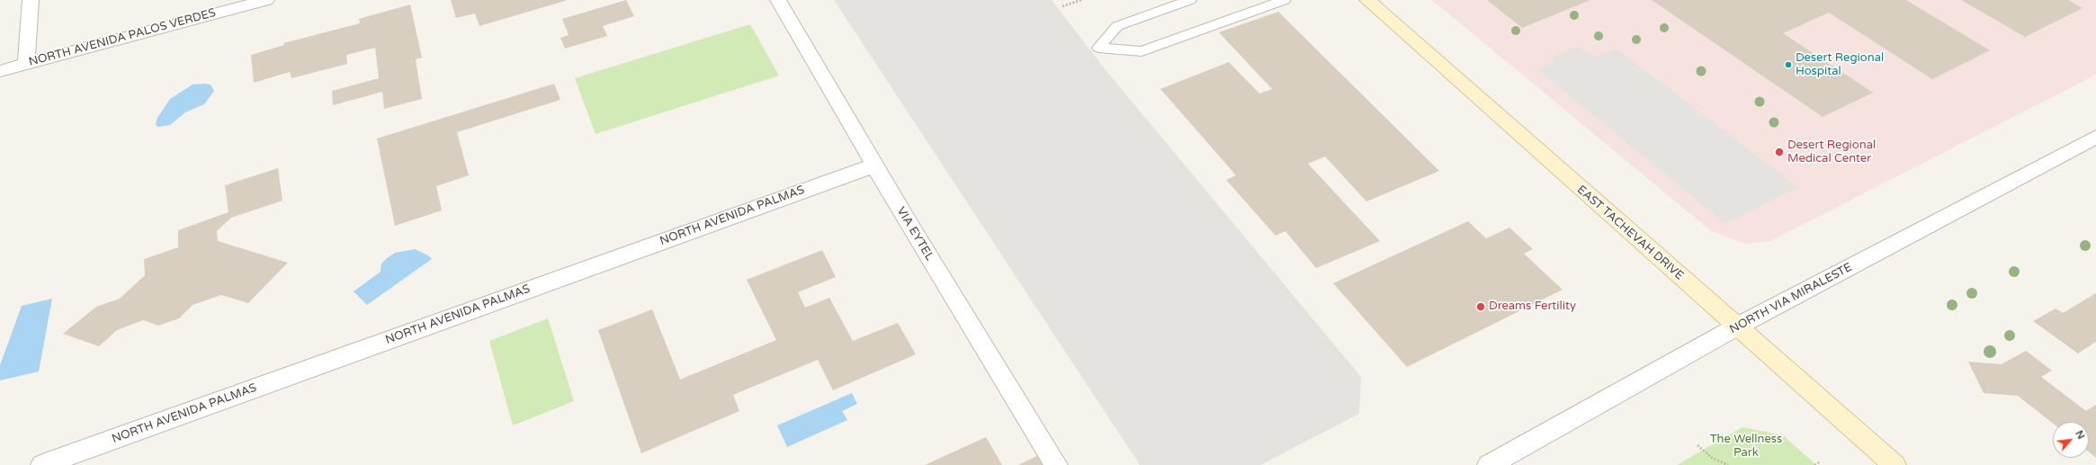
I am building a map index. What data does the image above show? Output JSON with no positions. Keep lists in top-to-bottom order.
{
  "streets": {
    "street": [
      "NORTH AVENIDA PALOS VERDES",
      "NORTH AVENIDA PALMAS",
      "EAST TACHEVAH DRIVE",
      "VIA EYTEL",
      "NORTH VIA MIRALESTE"
    ]
  },
  "crossings": [
    ["NORTH AVENIDA PALMAS", "VIA EYTEL"],
    ["EAST TACHEVAH DRIVE", "NORTH VIA MIRALESTE"]
  ],
  "parks": ["The Wellness Park"],
  "places": ["Desert Regional Hospital", "Desert Regional Medical Center", "Dreams Fertility"],
  "north": "top right"
}
